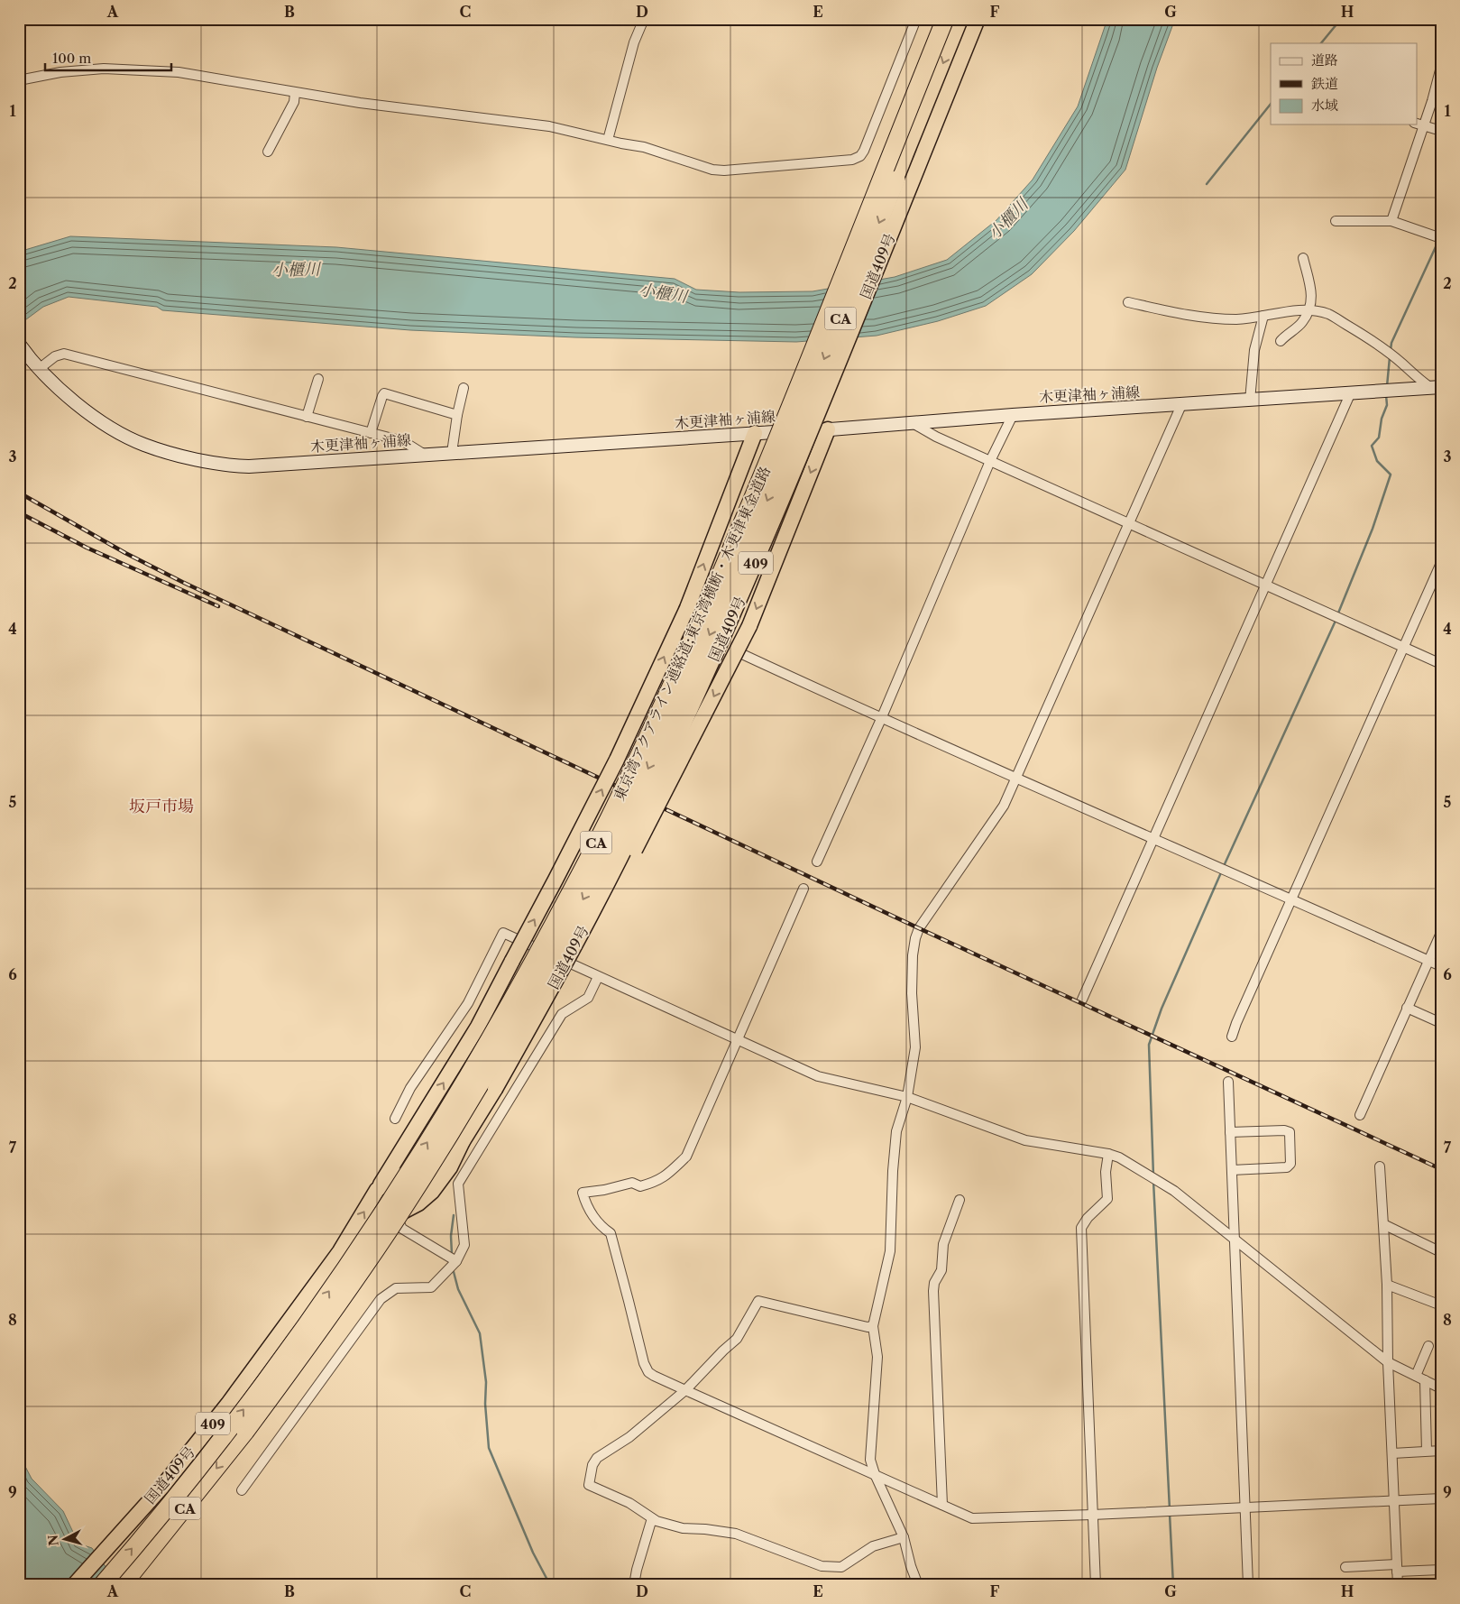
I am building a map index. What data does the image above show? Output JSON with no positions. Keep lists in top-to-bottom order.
{
  "streets": {
    "highway": [
      "国道409号",
      "CA",
      "409",
      "東京湾アクアライン連絡道;東京湾横断・木更津東金道路"
    ],
    "main road": ["木更津袖ヶ浦線"]
  },
  "districts": ["坂戸市場"],
  "water": ["小櫃川"],
  "legend": ["道路", "鉄道", "水域"],
  "scale_bar": "100 m",
  "north": "left",
  "grid": {
    "columns": [
      "A",
      "B",
      "C",
      "D",
      "E",
      "F",
      "G",
      "H"
    ],
    "rows": [
      "1",
      "2",
      "3",
      "4",
      "5",
      "6",
      "7",
      "8",
      "9"
    ]
  }
}
